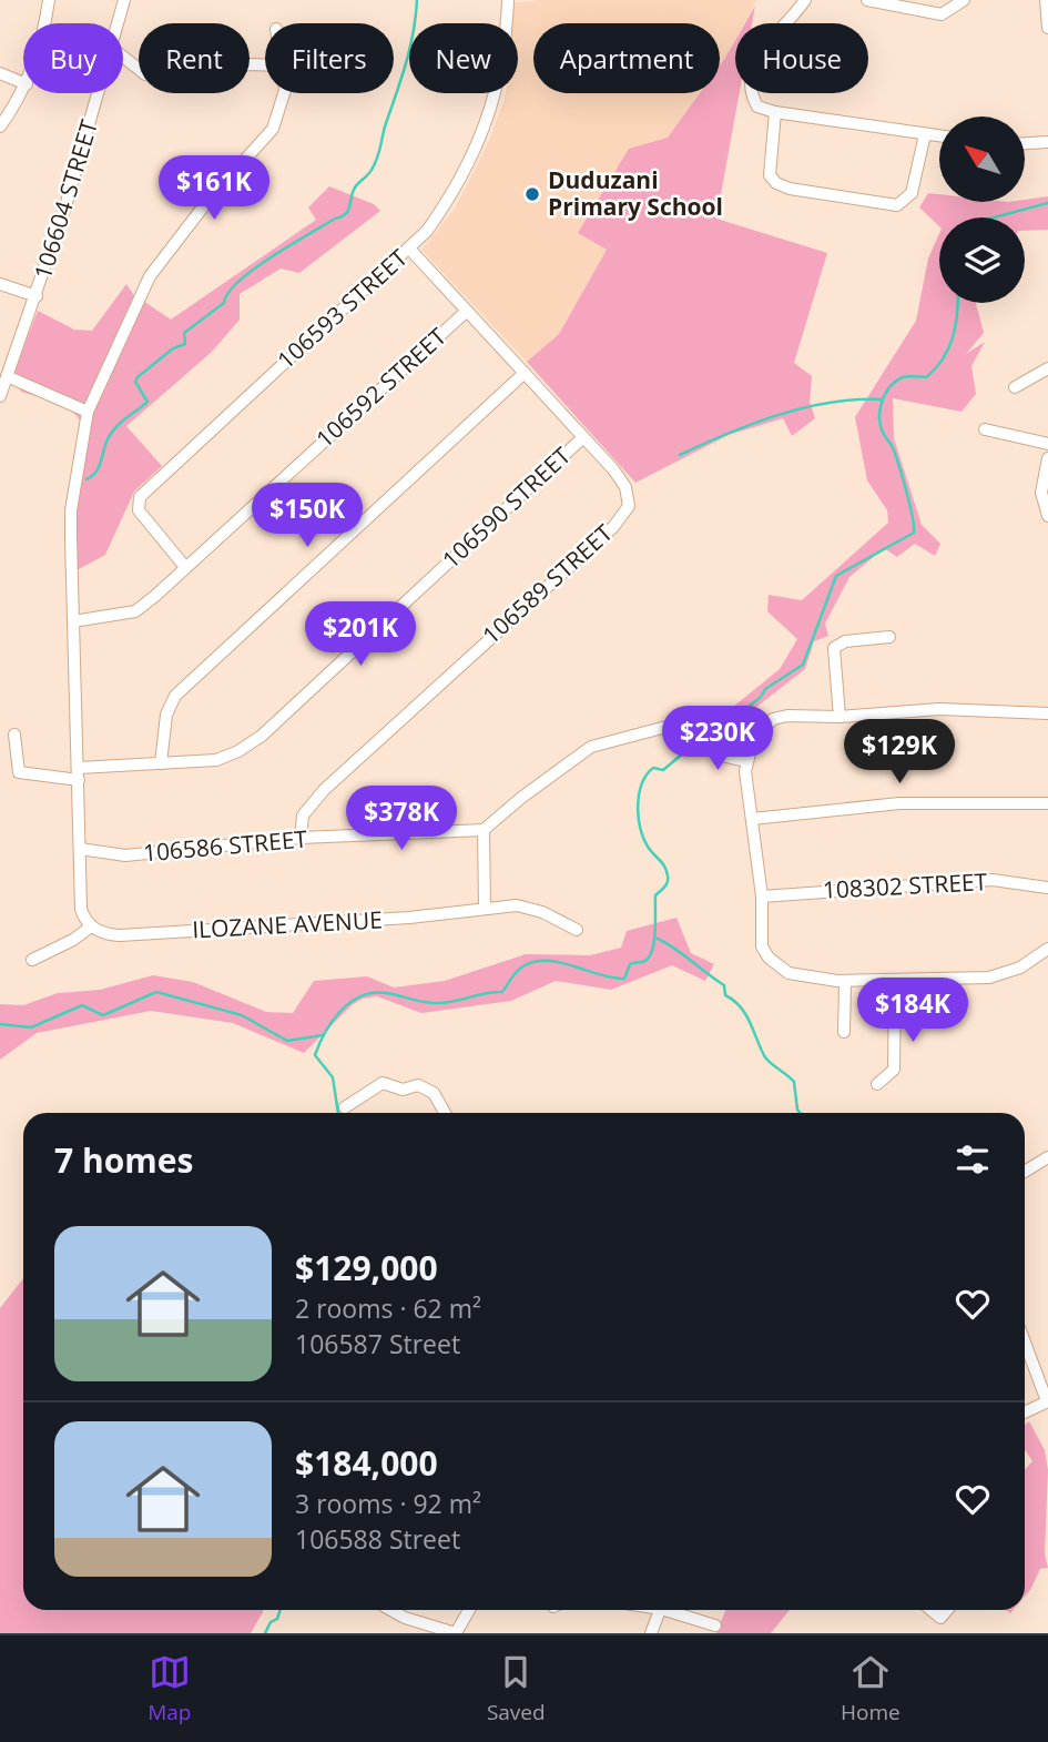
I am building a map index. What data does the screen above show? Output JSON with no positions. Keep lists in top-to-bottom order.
{
  "streets": {
    "street": [
      "106604 STREET",
      "106593 STREET",
      "106592 STREET",
      "106590 STREET",
      "106589 STREET",
      "106586 STREET",
      "108302 STREET",
      "ILOZANE AVENUE"
    ]
  },
  "crossings": [
    ["106593 STREET", "106592 STREET"],
    ["106593 STREET", "106589 STREET"],
    ["106592 STREET", "106589 STREET"],
    ["106590 STREET", "106589 STREET"],
    ["106589 STREET", "106586 STREET"]
  ],
  "places": ["Duduzani Primary School"],
  "north": "top left",
  "page": {
    "chip": [
      "Buy",
      "Rent",
      "Filters",
      "New",
      "Apartment",
      "House"
    ],
    "price": [
      "$161K",
      "$150K",
      "$201K",
      "$230K",
      "$129K",
      "$378K",
      "$184K"
    ],
    "heading": "7 homes",
    "list": [
      {
        "name": "$129,000",
        "note": "2 rooms · 62 m² · 106587 Street"
      },
      {
        "name": "$184,000",
        "note": "3 rooms · 92 m² · 106588 Street"
      }
    ],
    "tabs": ["Map", "Saved", "Home"]
  }
}
